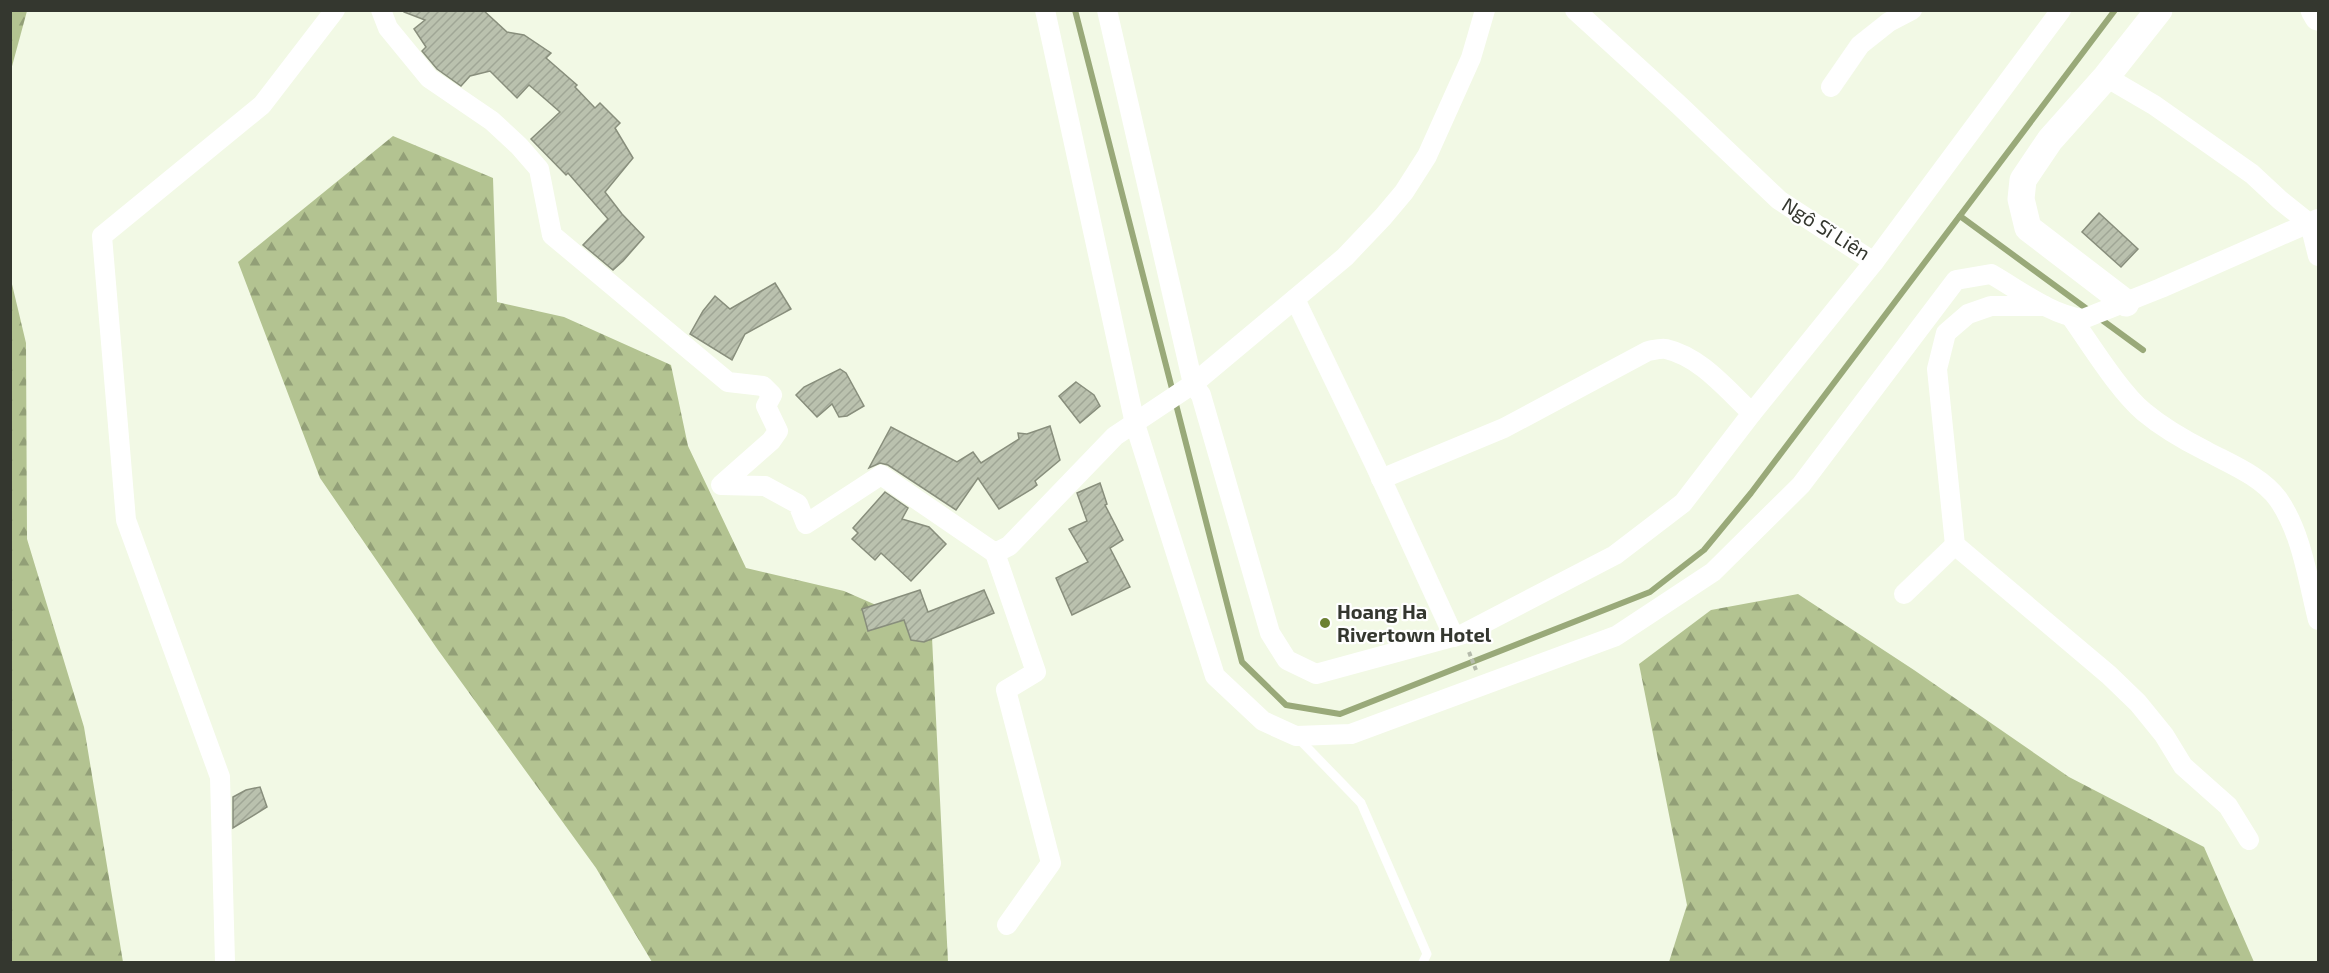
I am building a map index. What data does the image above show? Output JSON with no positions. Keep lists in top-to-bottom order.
{
  "streets": {
    "street": ["Ngô Sĩ Liên"]
  },
  "places": ["Hoang Ha Rivertown Hotel"]
}
